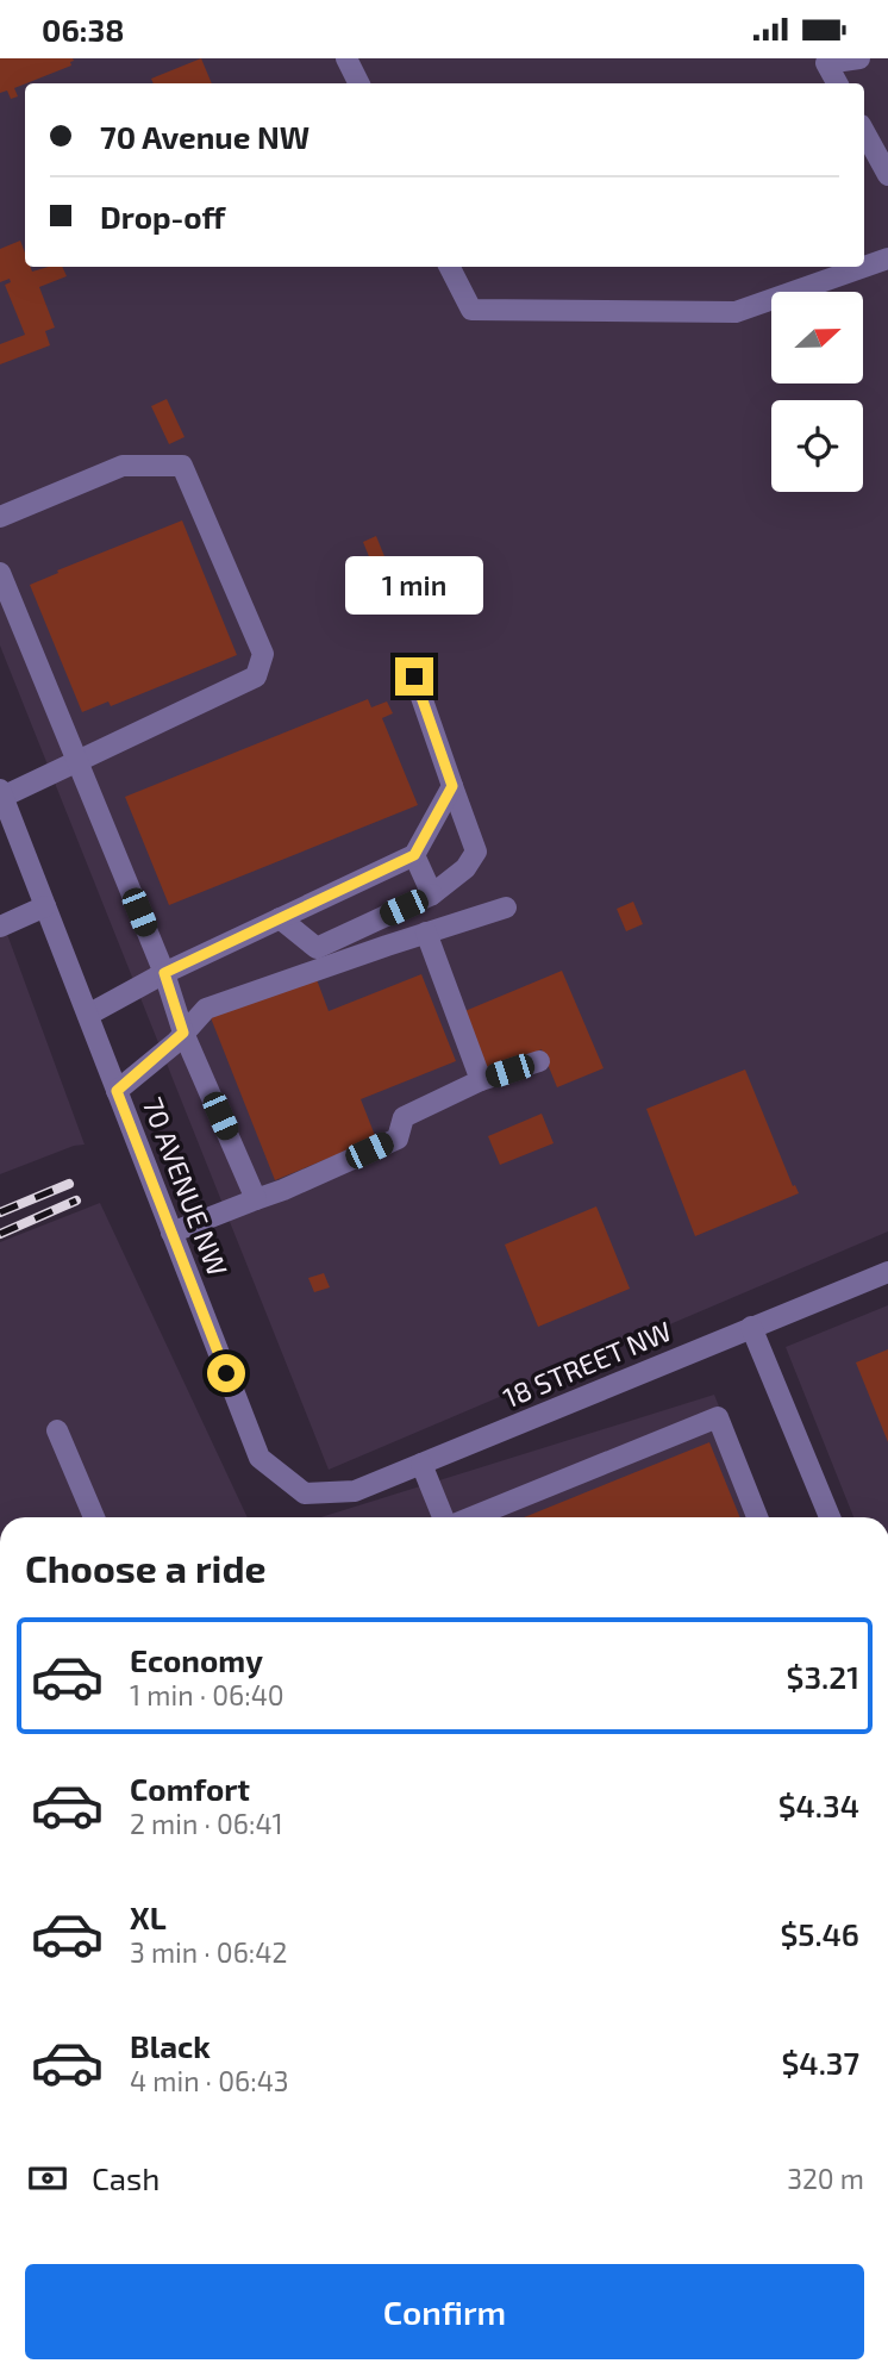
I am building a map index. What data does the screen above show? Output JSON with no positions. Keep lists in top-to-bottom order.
{
  "streets": {
    "street": ["70 AVENUE NW", "18 STREET NW"]
  },
  "crossings": [
    ["70 AVENUE NW", "18 STREET NW"]
  ],
  "north": "right",
  "page": {
    "status": "06:38",
    "banner": ["70 Avenue NW", "Drop-off"],
    "bubble": "1 min",
    "heading": "Choose a ride",
    "list": [
      {
        "name": "Economy",
        "note": "1 min · 06:40",
        "value": "$3.21"
      },
      {
        "name": "Comfort",
        "note": "2 min · 06:41",
        "value": "$4.34"
      },
      {
        "name": "XL",
        "note": "3 min · 06:42",
        "value": "$5.46"
      },
      {
        "name": "Black",
        "note": "4 min · 06:43",
        "value": "$4.37"
      }
    ],
    "pay": ["Cash", "320 m"],
    "buttons": "Confirm"
  }
}
